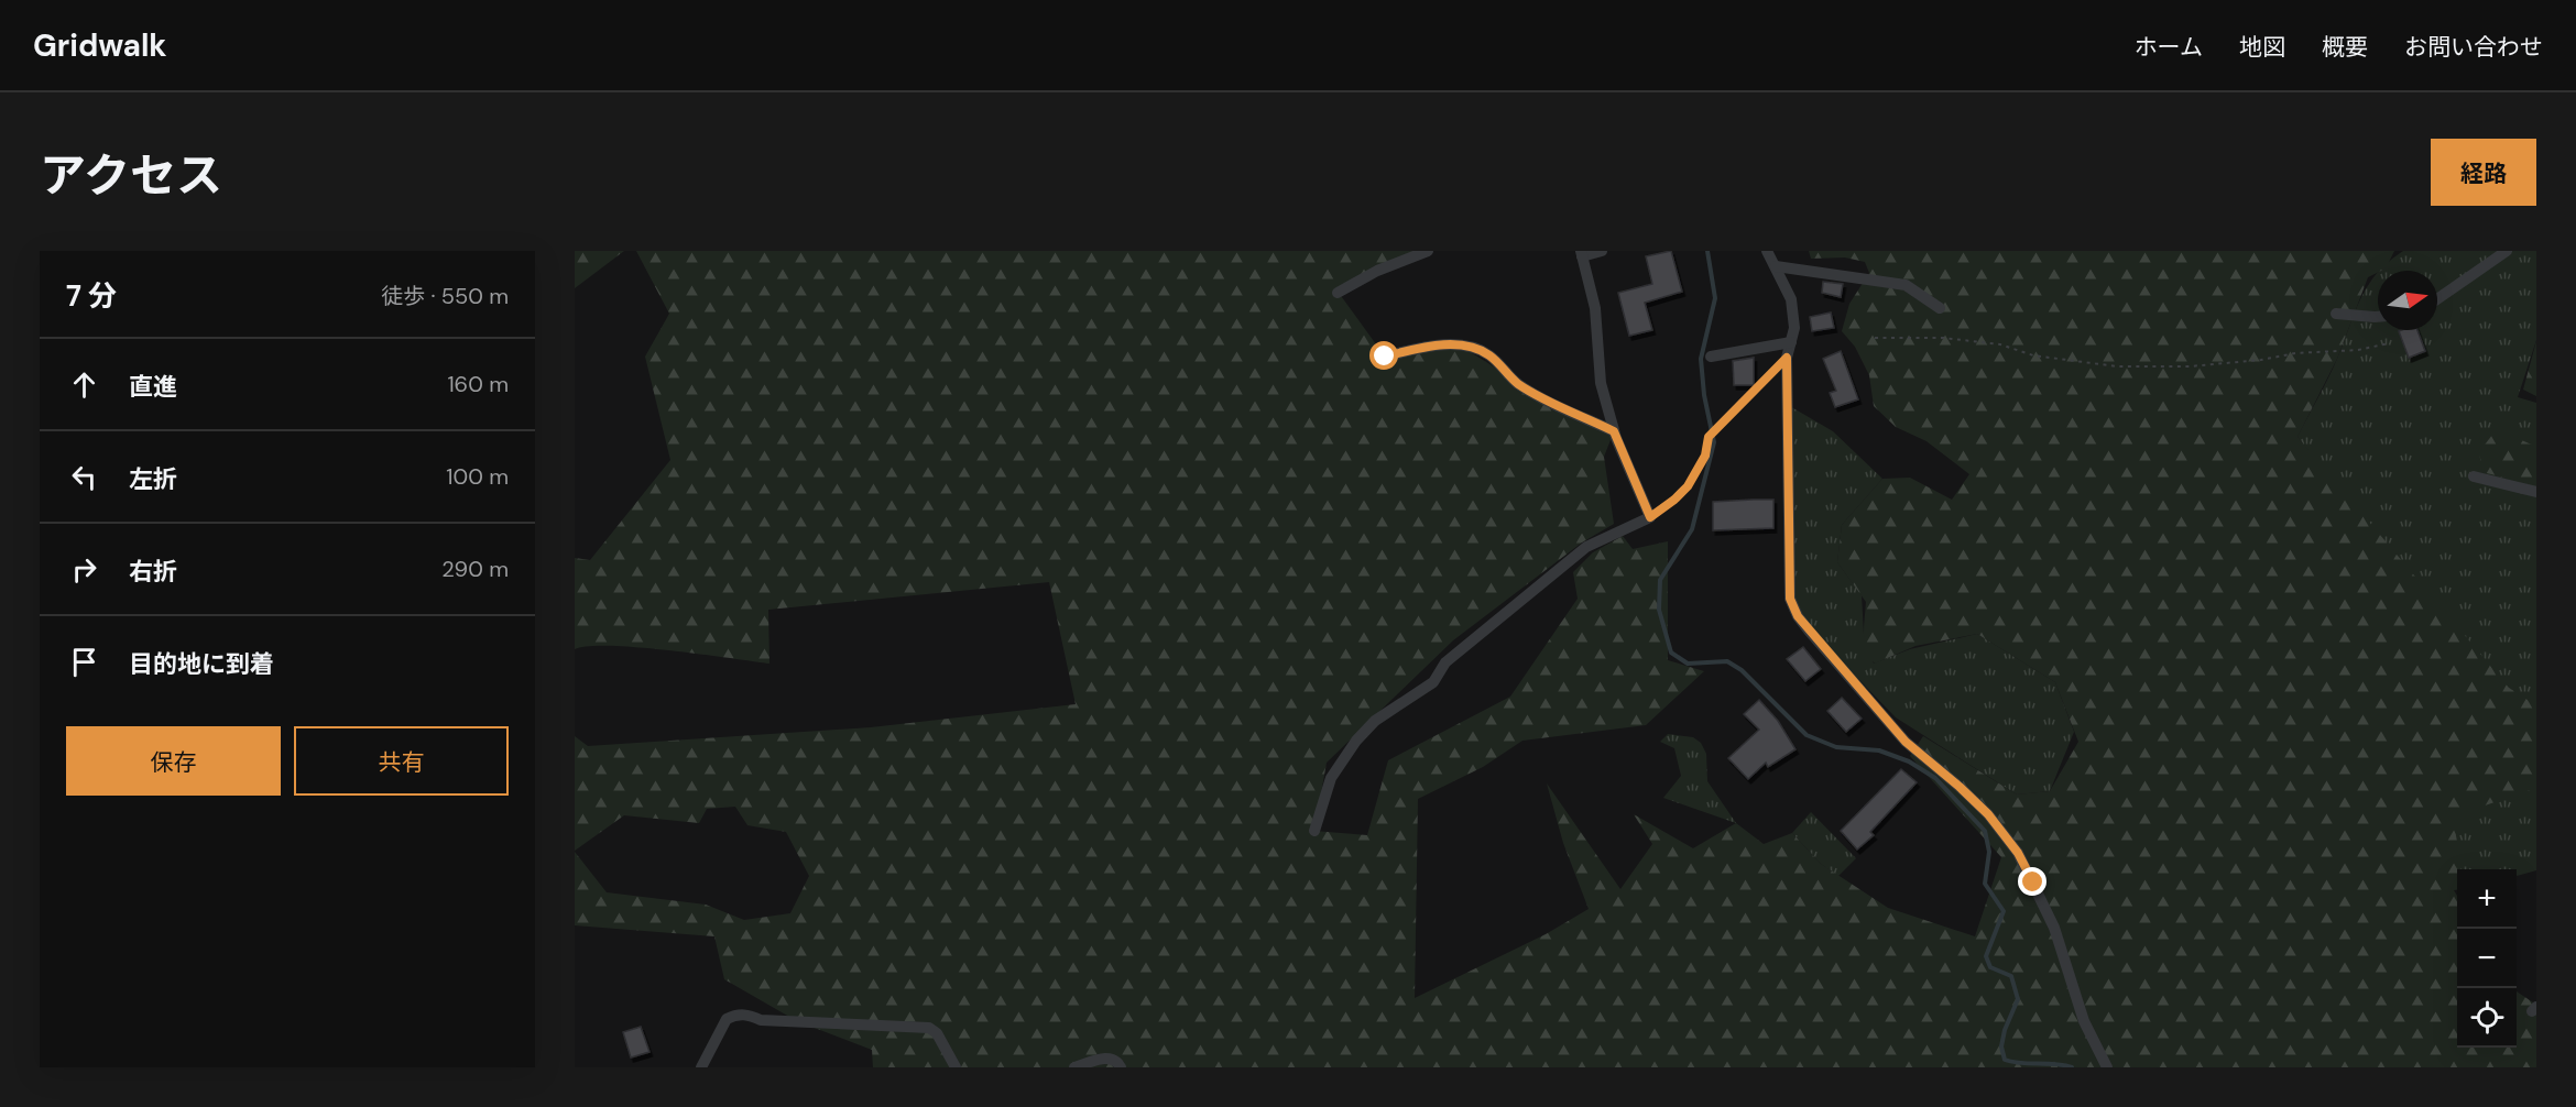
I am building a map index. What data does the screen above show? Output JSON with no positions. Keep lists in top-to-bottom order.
{
  "north": "right",
  "page": {
    "header": "Gridwalk",
    "nav": [
      "ホーム",
      "地図",
      "概要",
      "お問い合わせ"
    ],
    "title": "アクセス",
    "buttons": [
      "経路",
      ["保存", "共有"]
    ],
    "heading": ["7 分", "徒歩 · 550 m"],
    "list": [
      ["直進", "160 m"],
      ["左折", "100 m"],
      ["右折", "290 m"],
      "目的地に到着"
    ],
    "map_buttons": ["+", "−"]
  }
}
